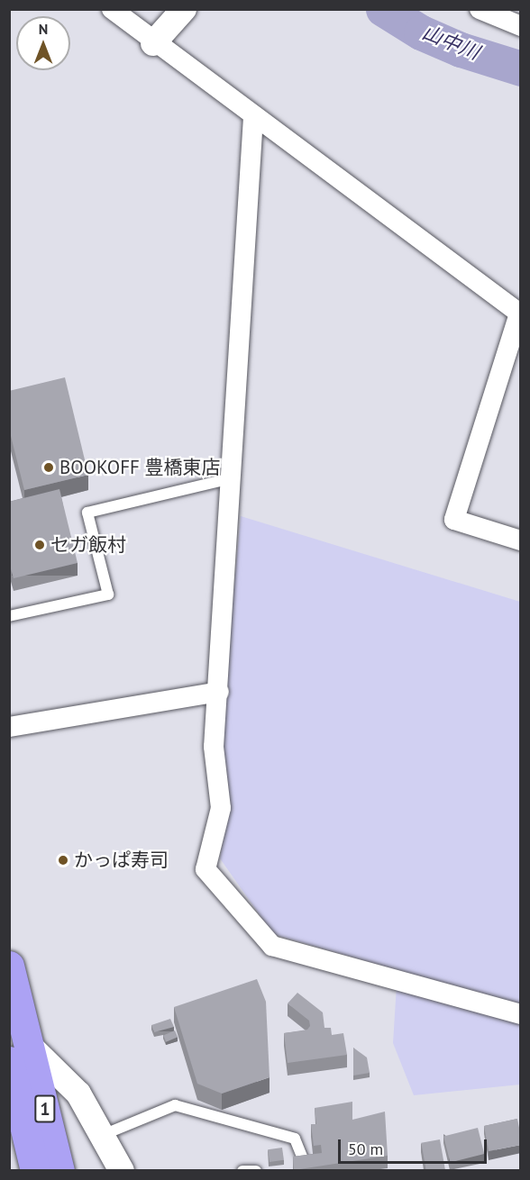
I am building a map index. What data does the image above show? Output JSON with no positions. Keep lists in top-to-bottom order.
{
  "streets": {
    "highway": ["1"]
  },
  "water": ["山中川"],
  "places": ["BOOKOFF 豊橋東店", "セガ飯村", "かっぱ寿司"],
  "scale_bar": "50 m",
  "north": "top"
}
